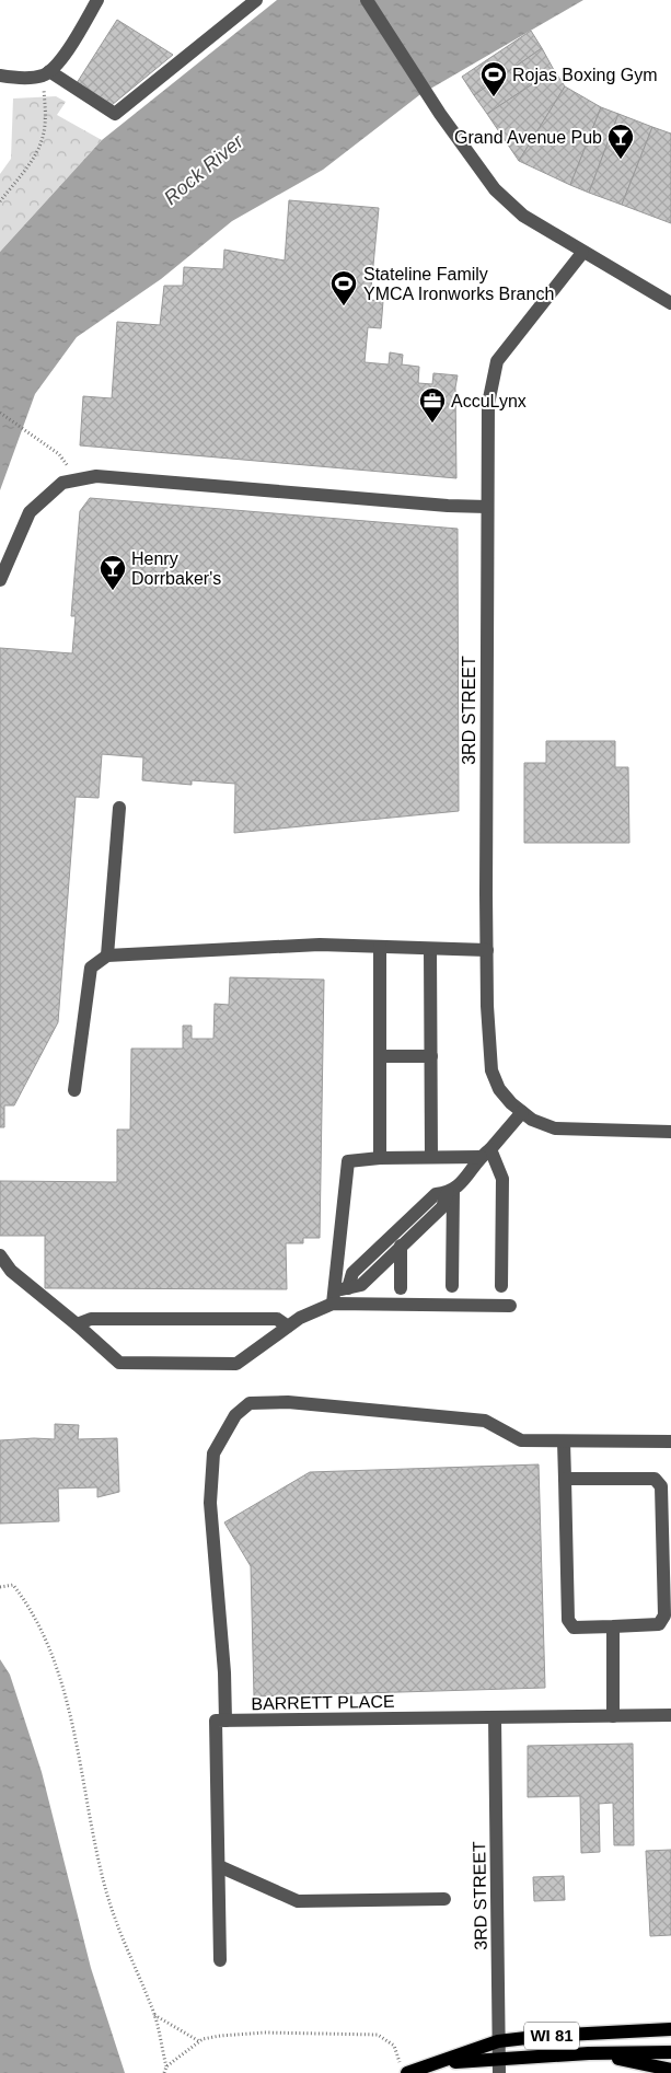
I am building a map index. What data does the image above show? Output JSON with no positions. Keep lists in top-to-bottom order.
{
  "streets": {
    "main road": ["WI 81"],
    "street": ["3RD STREET", "BARRETT PLACE"]
  },
  "crossings": [
    ["3RD STREET", "BARRETT PLACE"],
    ["3RD STREET", "WI 81"]
  ],
  "water": ["Rock River"],
  "places": {
    "sports": ["Rojas Boxing Gym", "Stateline Family YMCA Ironworks Branch"],
    "bar": ["Grand Avenue Pub", "Henry Dorrbaker's"],
    "office": ["AccuLynx"]
  }
}
